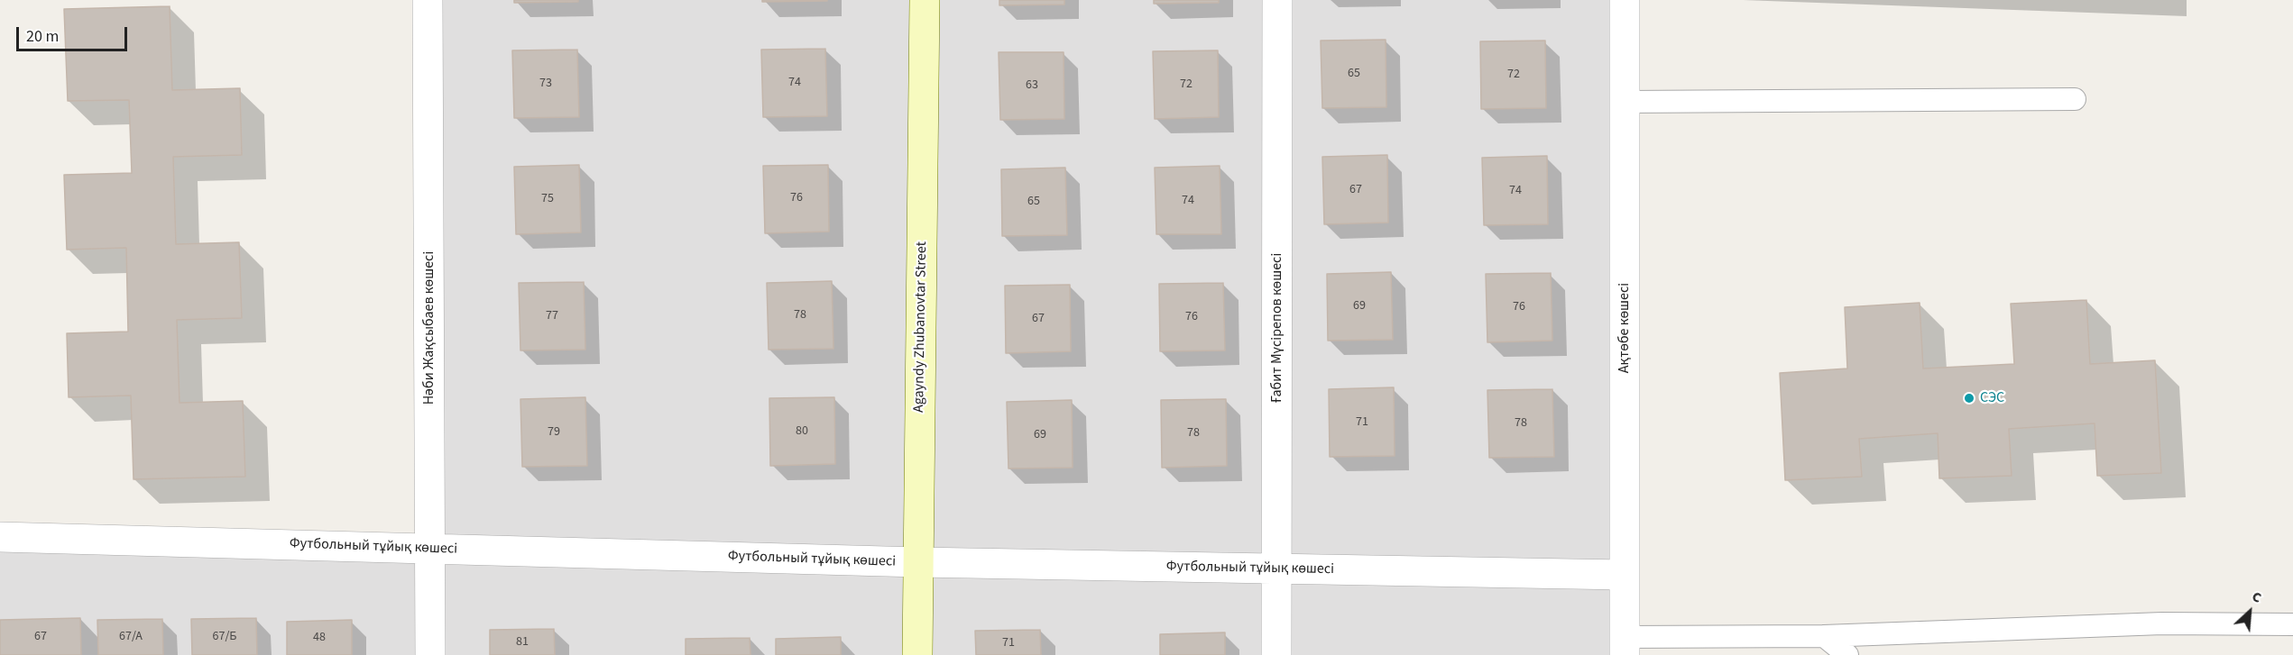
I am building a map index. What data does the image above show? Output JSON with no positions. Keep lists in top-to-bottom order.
{
  "streets": {
    "street": [
      "Agayndy Zhubanovtar Street",
      "Нәби Жақсыбаев көшесі",
      "Ғабит Мүсірепов көшесі",
      "Ақтөбе көшесі",
      "Футбольный тұйық көшесі"
    ]
  },
  "crossings": [
    ["Agayndy Zhubanovtar Street", "Футбольный тұйық көшесі"],
    ["Нәби Жақсыбаев көшесі", "Футбольный тұйық көшесі"],
    ["Ғабит Мүсірепов көшесі", "Футбольный тұйық көшесі"],
    ["Ақтөбе көшесі", "Футбольный тұйық көшесі"]
  ],
  "places": ["СЭС"],
  "house_numbers": [
    "65",
    "72",
    "74",
    "73",
    "72",
    "63",
    "67",
    "74",
    "76",
    "75",
    "74",
    "65",
    "69",
    "76",
    "78",
    "77",
    "76",
    "67",
    "71",
    "78",
    "80",
    "79",
    "78",
    "69",
    "67",
    "67/А",
    "67/Б",
    "48",
    "81",
    "71"
  ],
  "scale_bar": "20 m",
  "north": "top right"
}
